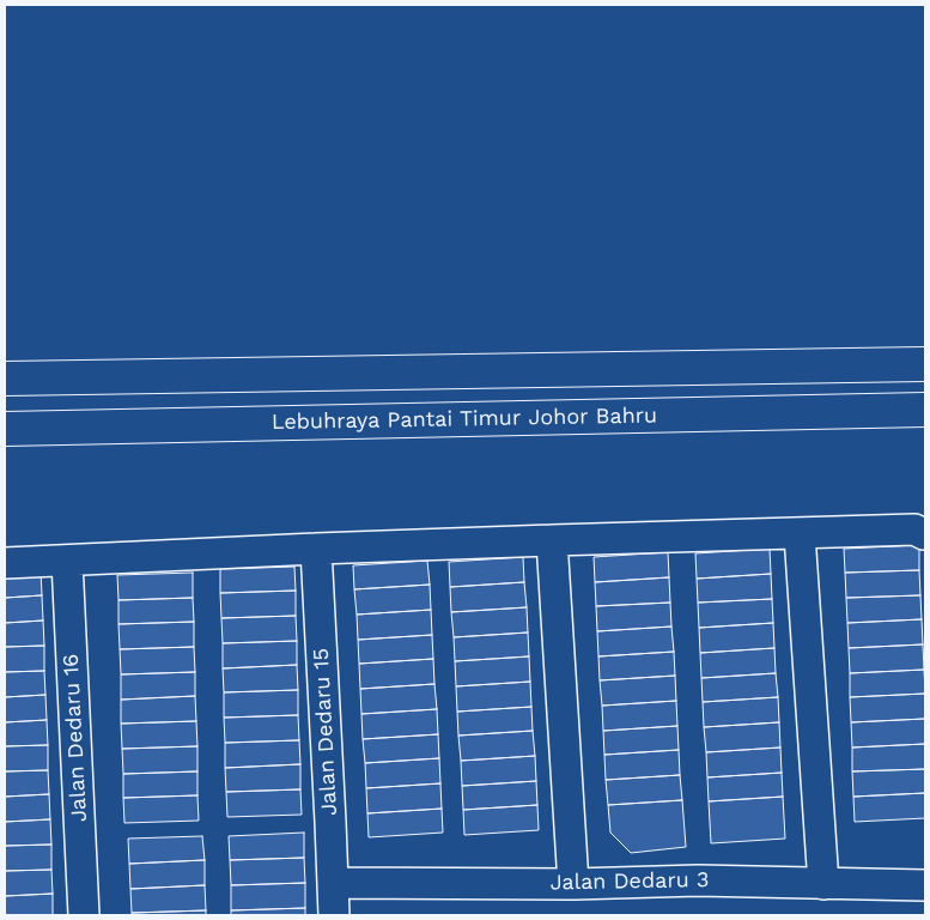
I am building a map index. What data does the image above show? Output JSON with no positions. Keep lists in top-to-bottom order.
{
  "streets": {
    "highway": ["Lebuhraya Pantai Timur Johor Bahru"],
    "street": ["Jalan Dedaru 15", "Jalan Dedaru 16", "Jalan Dedaru 3"]
  },
  "crossings": [
    ["Jalan Dedaru 15", "Jalan Dedaru 3"]
  ]
}
